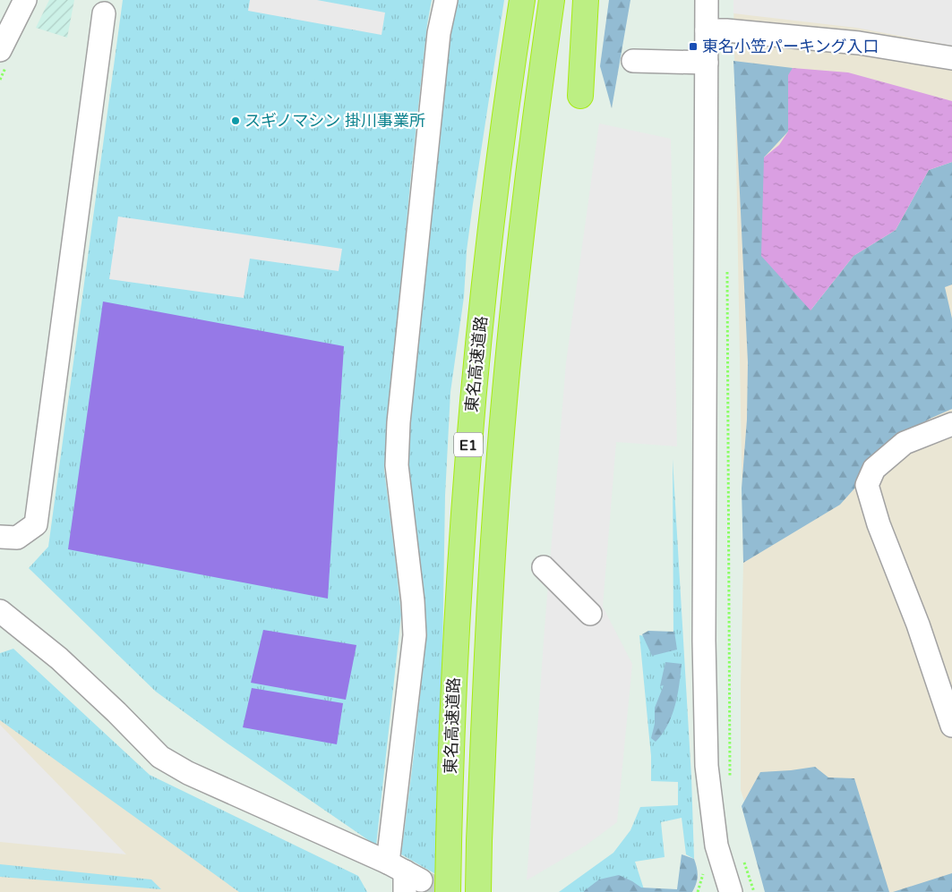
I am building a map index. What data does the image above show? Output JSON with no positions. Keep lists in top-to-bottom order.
{
  "streets": {
    "highway": ["東名高速道路", "E1"]
  },
  "places": {
    "transit": ["東名小笠パーキング入口"],
    "other": ["スギノマシン 掛川事業所"]
  }
}
